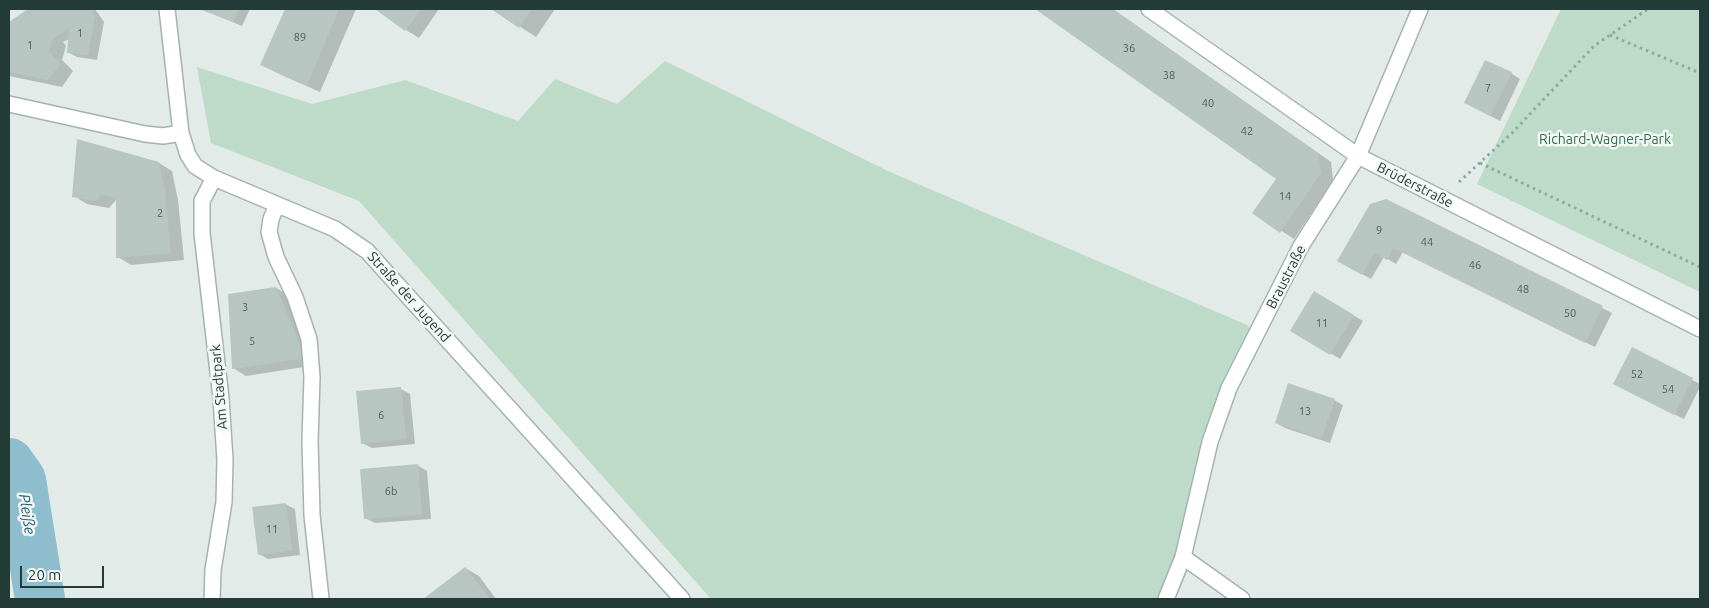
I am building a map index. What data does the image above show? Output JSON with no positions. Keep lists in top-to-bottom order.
{
  "streets": {
    "street": [
      "Brüderstraße",
      "Braustraße",
      "Straße der Jugend",
      "Am Stadtpark"
    ]
  },
  "crossings": [
    ["Brüderstraße", "Braustraße"],
    ["Straße der Jugend", "Am Stadtpark"]
  ],
  "water": ["Pleiße"],
  "parks": ["Richard-Wagner-Park"],
  "house_numbers": [
    "1",
    "89",
    "1",
    "36",
    "38",
    "7",
    "40",
    "42",
    "14",
    "2",
    "9",
    "44",
    "46",
    "48",
    "3",
    "50",
    "11",
    "5",
    "52",
    "54",
    "13",
    "6",
    "6b",
    "11"
  ],
  "scale_bar": "20 m"
}
